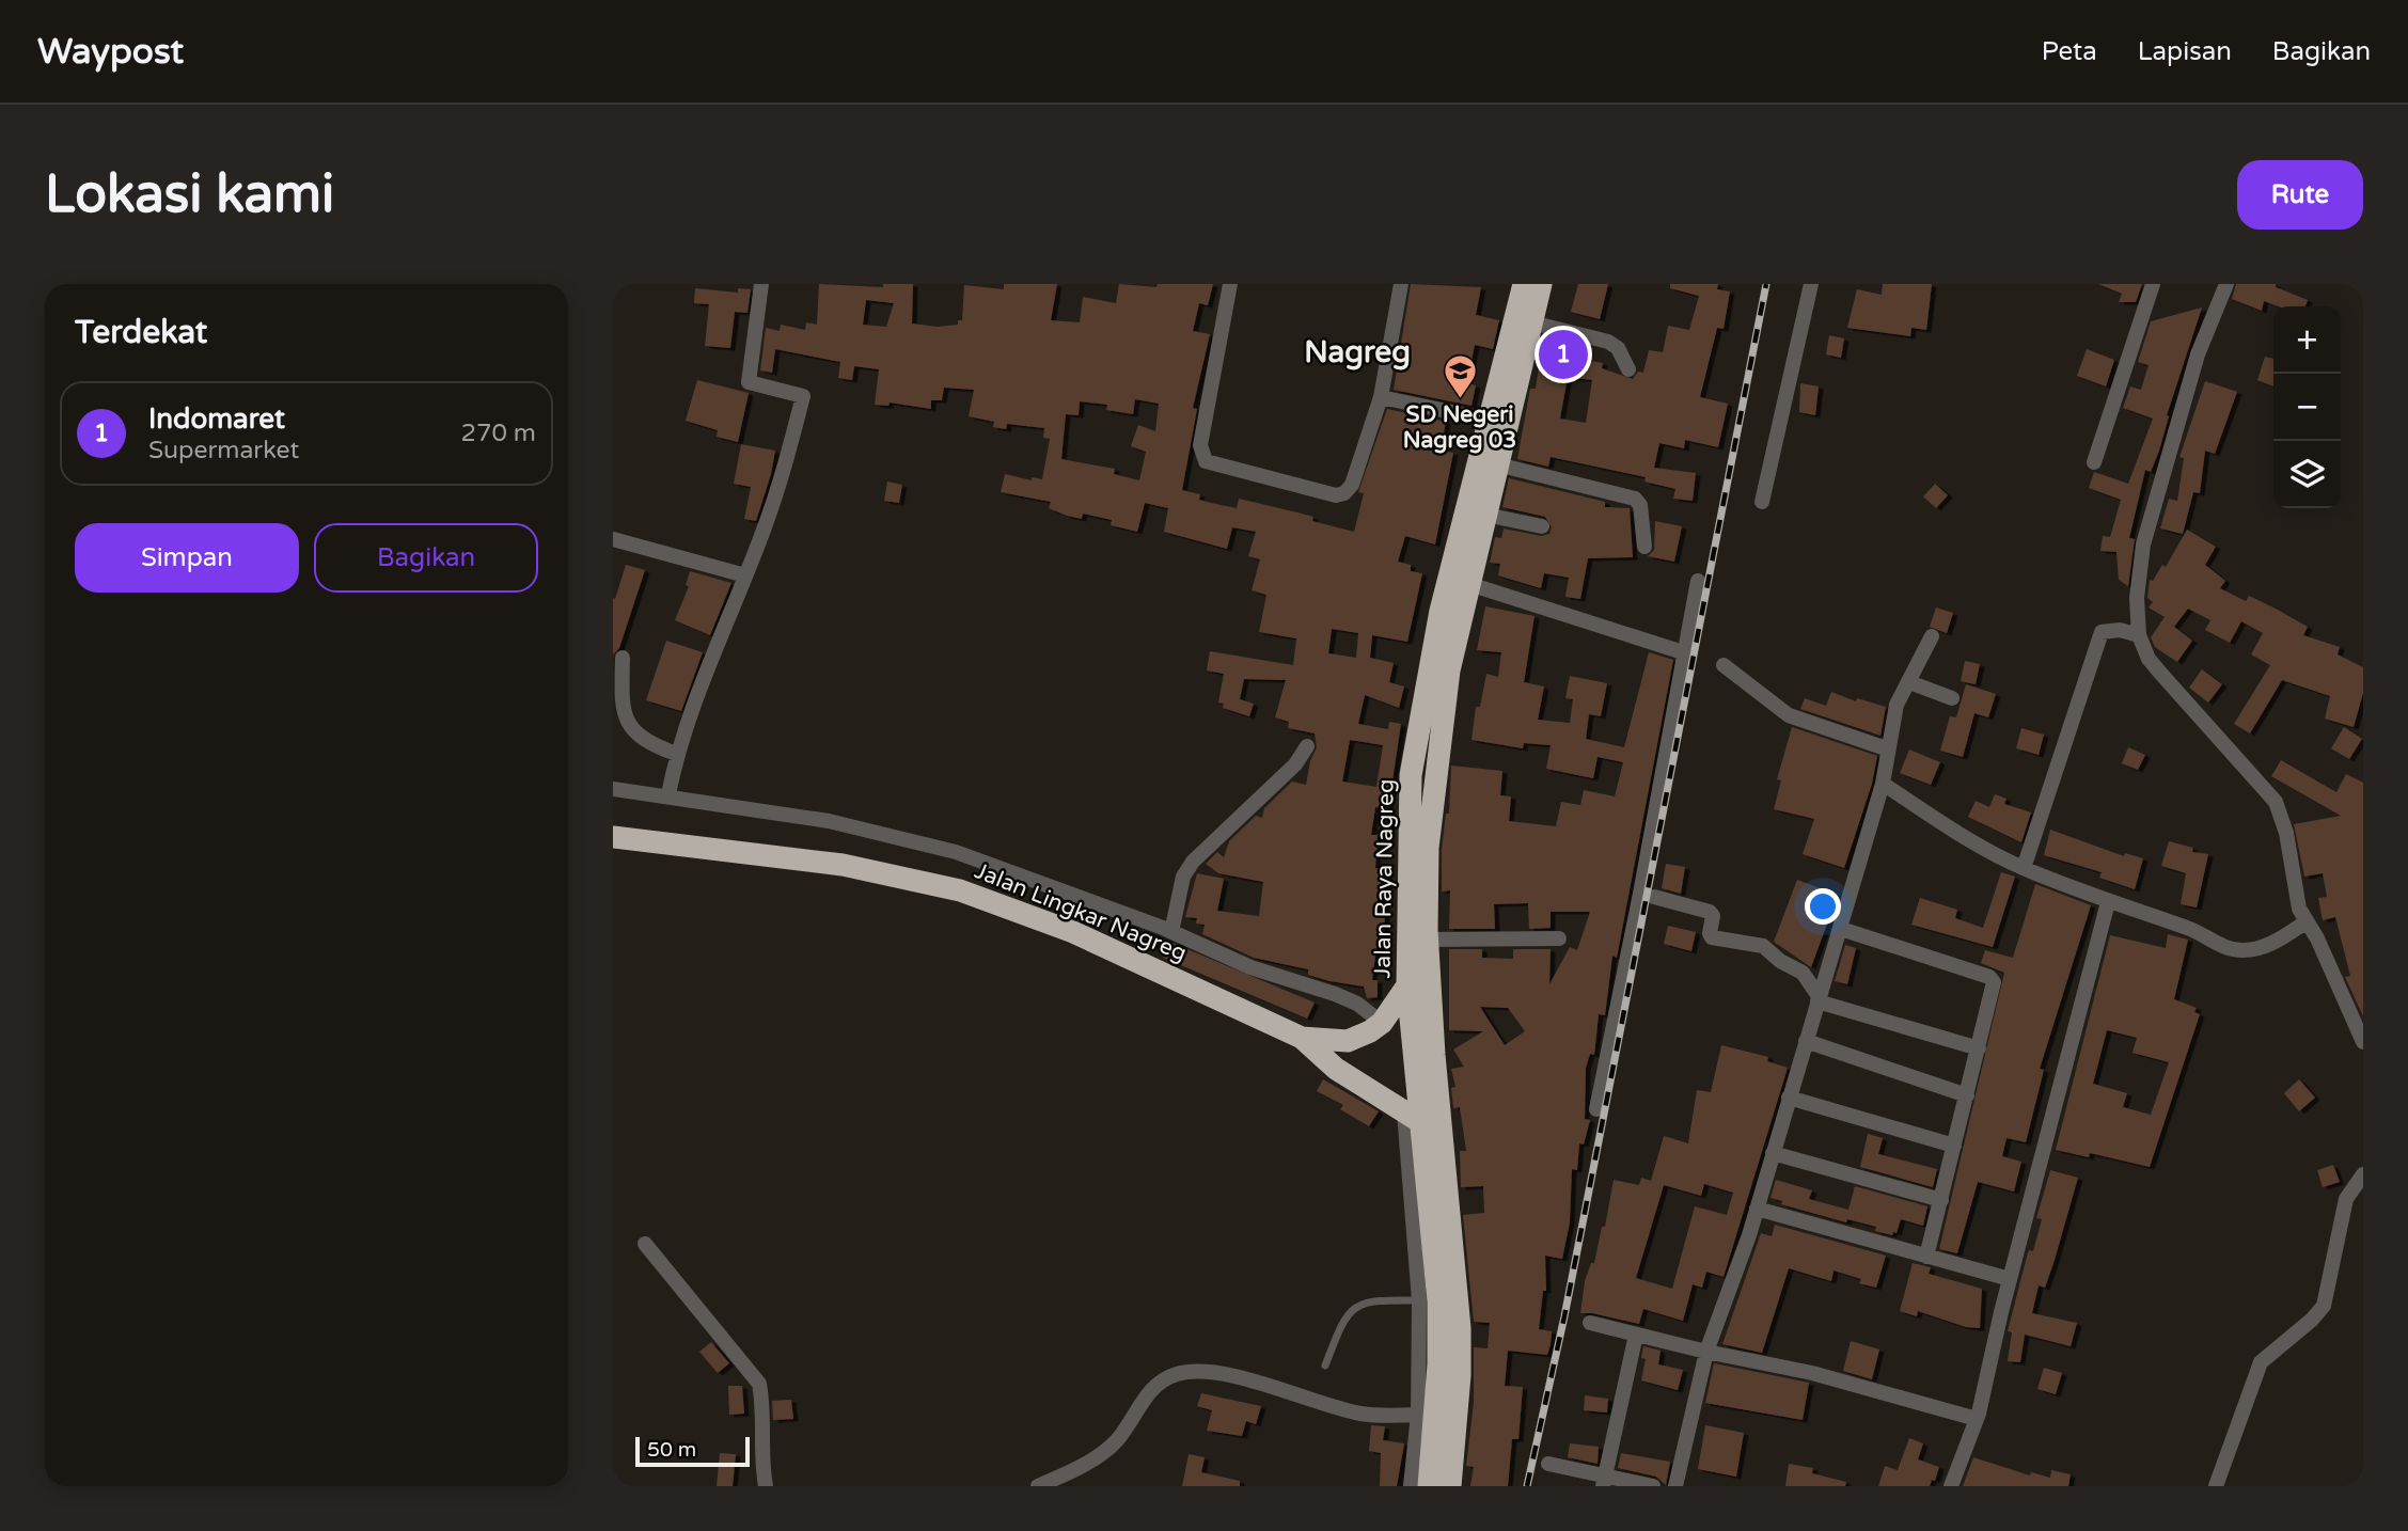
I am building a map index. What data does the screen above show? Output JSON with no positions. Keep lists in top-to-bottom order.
{
  "streets": {
    "highway": ["Jalan Raya Nagreg", "Jalan Lingkar Nagreg"]
  },
  "crossings": [
    ["Jalan Raya Nagreg", "Jalan Lingkar Nagreg"]
  ],
  "districts": ["Nagreg"],
  "places": {
    "school or university": ["SD Negeri Nagreg 03"]
  },
  "scale_bar": "50 m",
  "page": {
    "header": "Waypost",
    "nav": ["Peta", "Lapisan", "Bagikan"],
    "buttons": [
      "Rute",
      ["Simpan", "Bagikan"]
    ],
    "title": "Lokasi kami",
    "heading": "Terdekat",
    "map_buttons": ["+", "−"],
    "pins": "1",
    "list": [
      {
        "mark": "1",
        "name": "Indomaret",
        "note": "Supermarket",
        "value": "270 m"
      }
    ],
    "scale": "50 m"
  }
}
